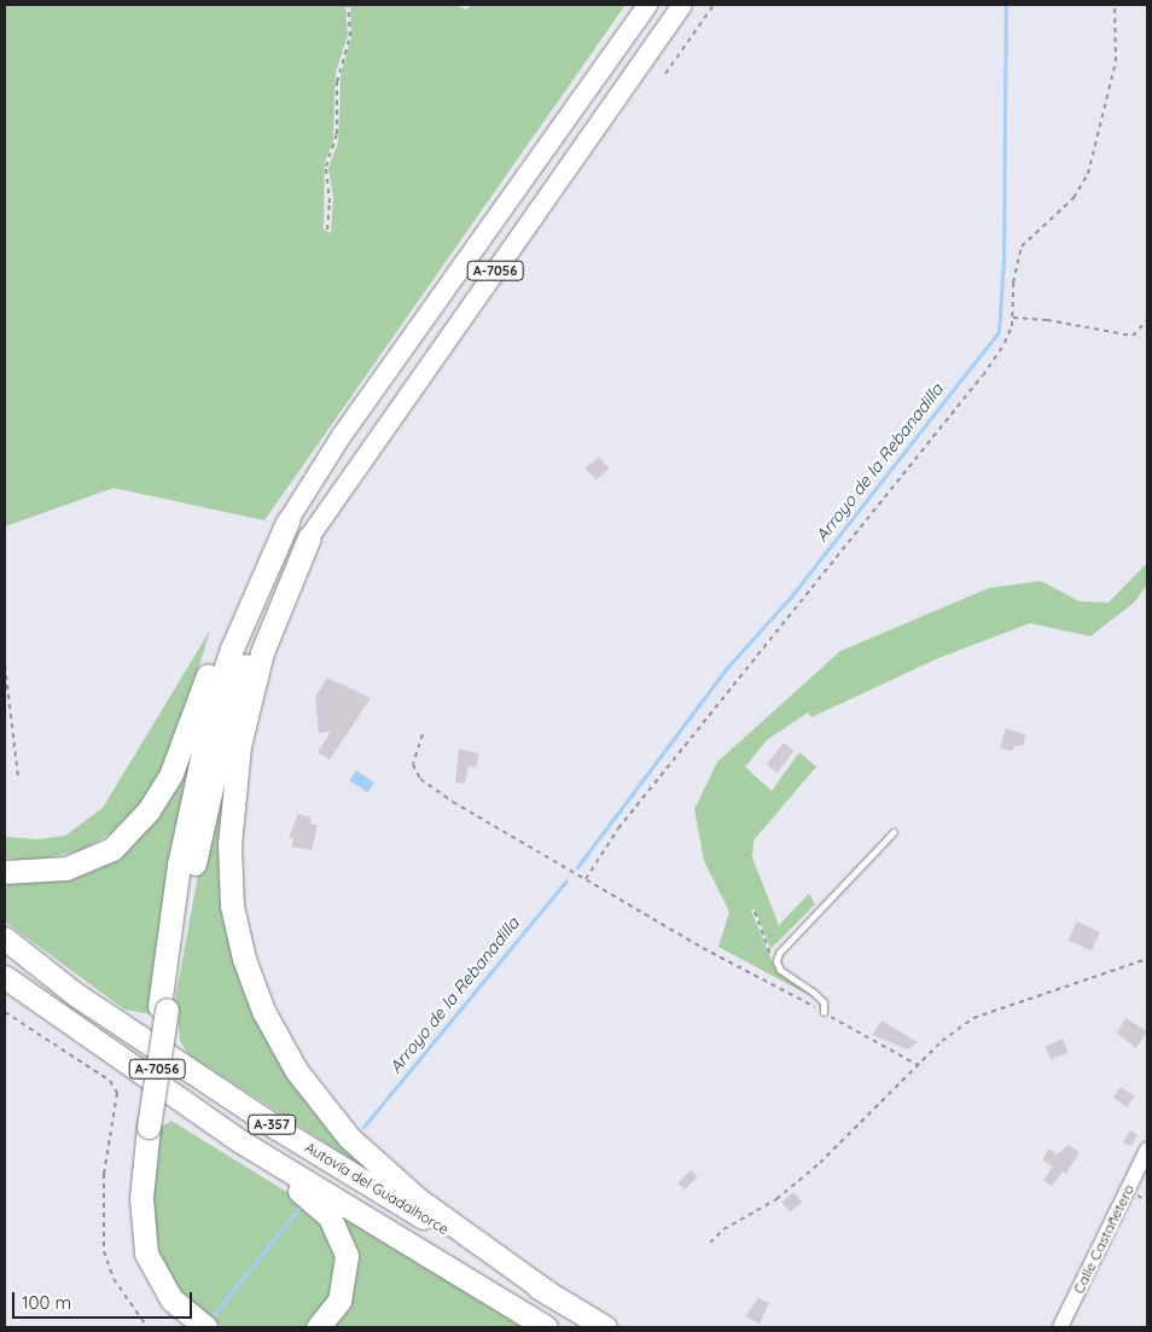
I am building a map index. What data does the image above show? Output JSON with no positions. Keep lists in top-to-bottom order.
{
  "streets": {
    "highway": ["A-357", "Autovía del Guadalhorce"],
    "main road": ["A-7056"],
    "street": ["Calle Castañetero"]
  },
  "water": ["Arroyo de la Rebanadilla"],
  "scale_bar": "100 m"
}
